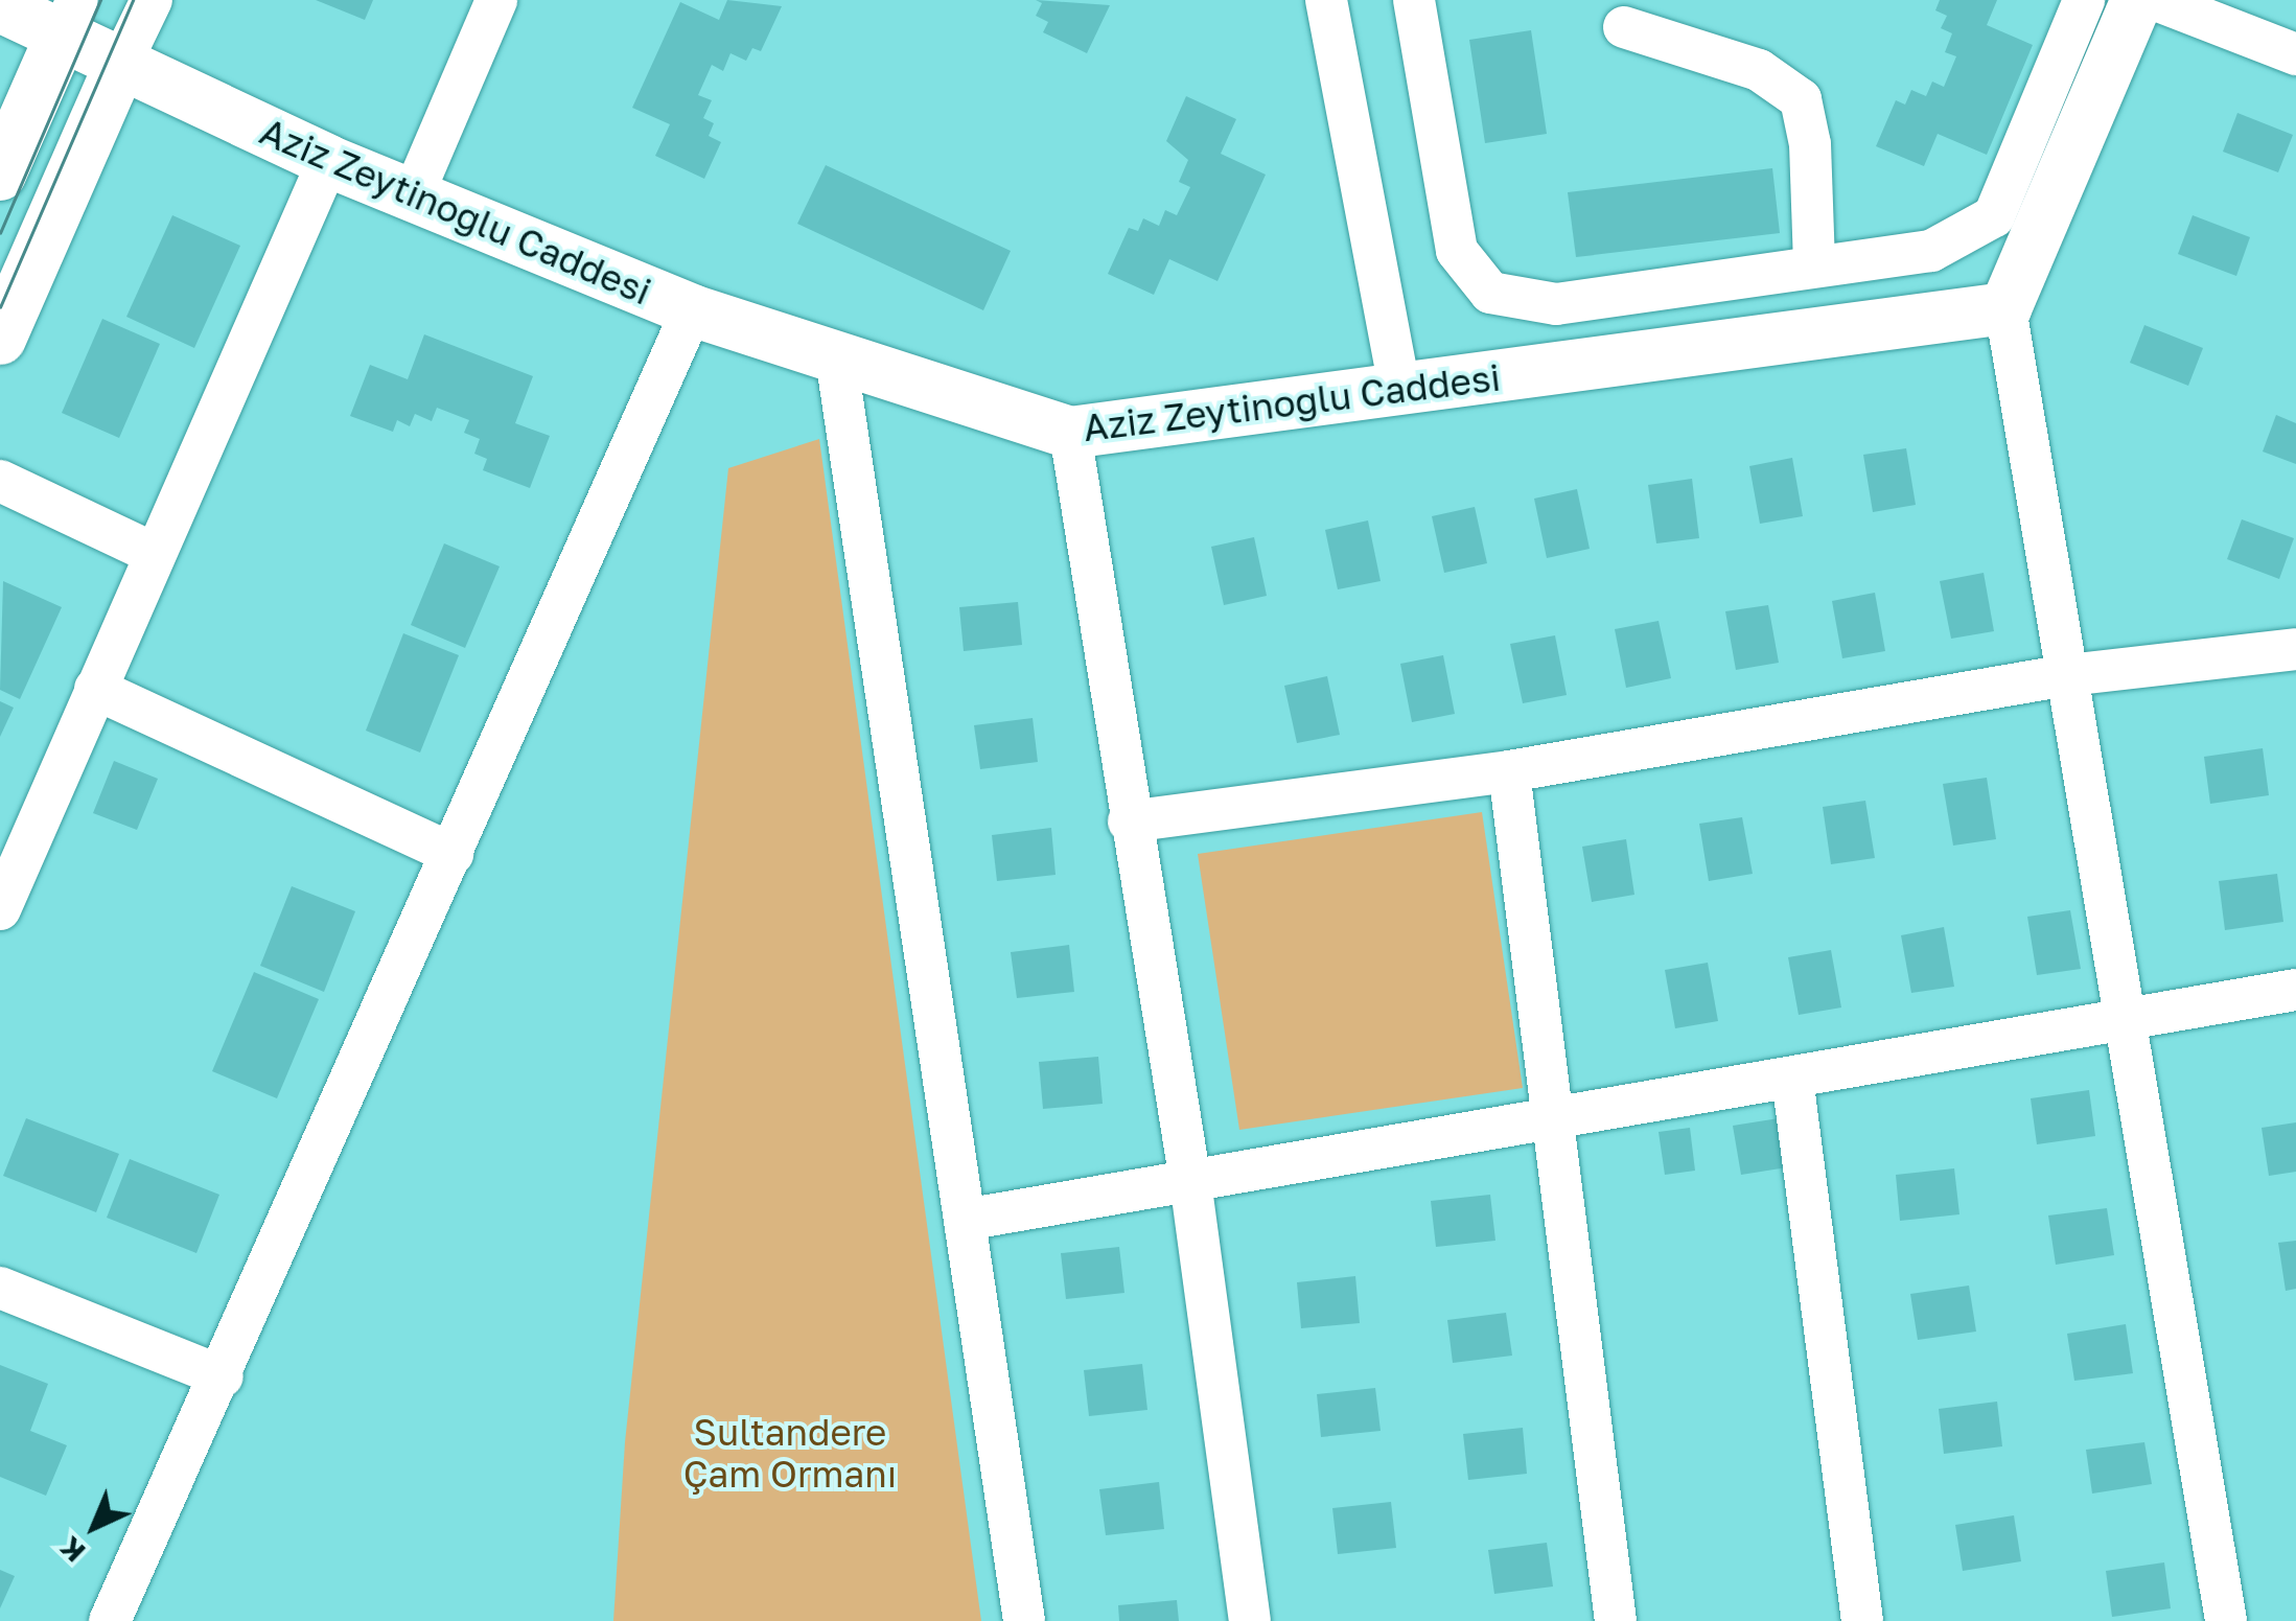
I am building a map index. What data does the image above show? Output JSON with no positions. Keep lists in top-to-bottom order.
{
  "streets": {
    "main road": ["Aziz Zeytinoğlu Caddesi"]
  },
  "parks": ["Sultandere Çam Ormanı"],
  "north": "bottom left"
}
